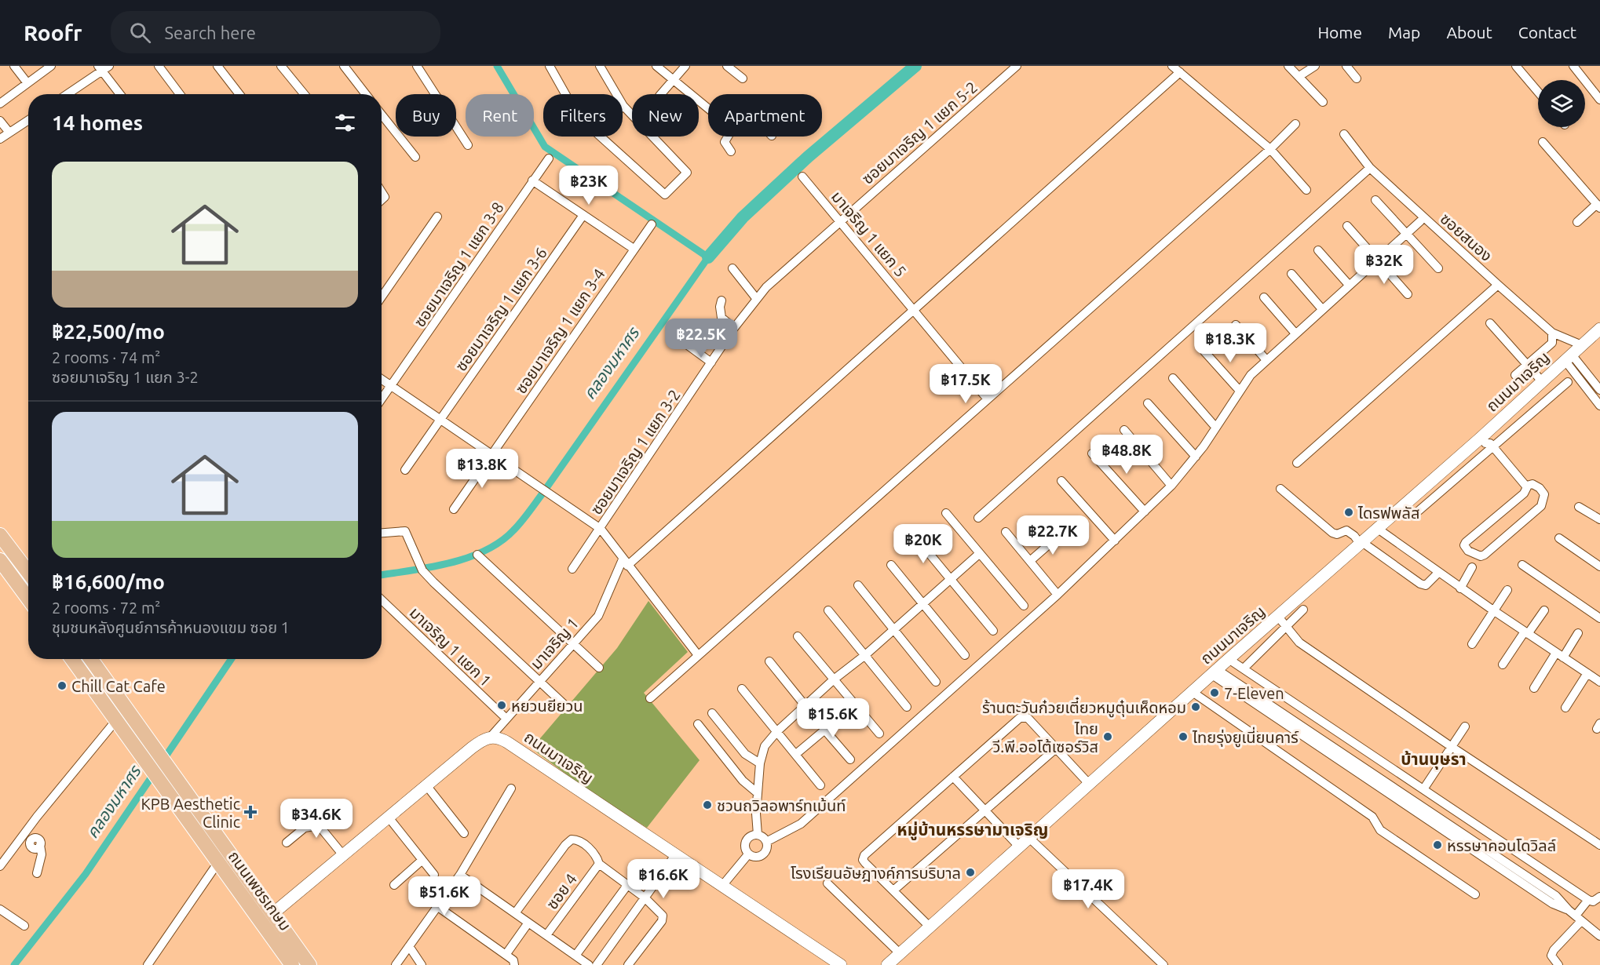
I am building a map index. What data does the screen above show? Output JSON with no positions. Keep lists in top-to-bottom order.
{
  "streets": {
    "main road": ["ถนนมาเจริญ", "ถนนเพชรเกษม"],
    "street": [
      "ซอยมาเจริญ 1 แยก 5-2",
      "มาเจริญ 1 แยก 5",
      "ซอยสนอง",
      "ซอยมาเจริญ 1 แยก 3-8",
      "ซอยมาเจริญ 1 แยก 3-6",
      "ซอยมาเจริญ 1 แยก 3-4",
      "ซอยมาเจริญ 1 แยก 3-2",
      "มาเจริญ 1",
      "มาเจริญ 1 แยก 1",
      "ซอย 4"
    ]
  },
  "crossings": [
    ["ซอยมาเจริญ 1 แยก 5-2", "มาเจริญ 1 แยก 5"],
    ["ซอยมาเจริญ 1 แยก 5-2", "ซอยมาเจริญ 1 แยก 3-2"],
    ["มาเจริญ 1 แยก 5", "ซอยมาเจริญ 1 แยก 3-2"],
    ["ซอยสนอง", "ถนนมาเจริญ"],
    ["ถนนมาเจริญ", "มาเจริญ 1"],
    ["มาเจริญ 1", "มาเจริญ 1 แยก 1"]
  ],
  "districts": ["บ้านบุษรา", "หมู่บ้านหรรษามาเจริญ"],
  "water": ["คลองมหาศร"],
  "places": {
    "other": [
      "ไดรฟพลัส",
      "Chill Cat Cafe",
      "7-Eleven",
      "หยวนยียวน",
      "ร้านตะวันก๋วยเตี๋ยวหมูตุ๋นเห็ดหอม",
      "ไทย วี.พี.ออโต้เซอร์วิส",
      "ไทยรุ่งยูเนี่ยนคาร์",
      "ชวนถวิลอพาร์ทเม้นท์",
      "หรรษาคอนโดวิลล์",
      "โรงเรียนอัษฎางค์การบริบาล"
    ],
    "health": ["KPB Aesthetic Clinic"]
  },
  "page": {
    "header": "Roofr",
    "search": "Search here",
    "nav": [
      "Home",
      "Map",
      "About",
      "Contact"
    ],
    "chip": [
      "Buy",
      "Rent",
      "Filters",
      "New",
      "Apartment"
    ],
    "heading": "14 homes",
    "list": [
      {
        "name": "฿22,500/mo",
        "note": "2 rooms · 74 m² · ซอยมาเจริญ 1 แยก 3-2"
      },
      {
        "name": "฿16,600/mo",
        "note": "2 rooms · 72 m² · ชุมชนหลังศูนย์การค้าหนองแขม ซอย 1"
      }
    ],
    "price": [
      "฿23K",
      "฿32K",
      "฿22.5K",
      "฿18.3K",
      "฿17.5K",
      "฿48.8K",
      "฿13.8K",
      "฿22.7K",
      "฿20K",
      "฿15.6K",
      "฿34.6K",
      "฿16.6K",
      "฿17.4K",
      "฿51.6K"
    ]
  }
}
